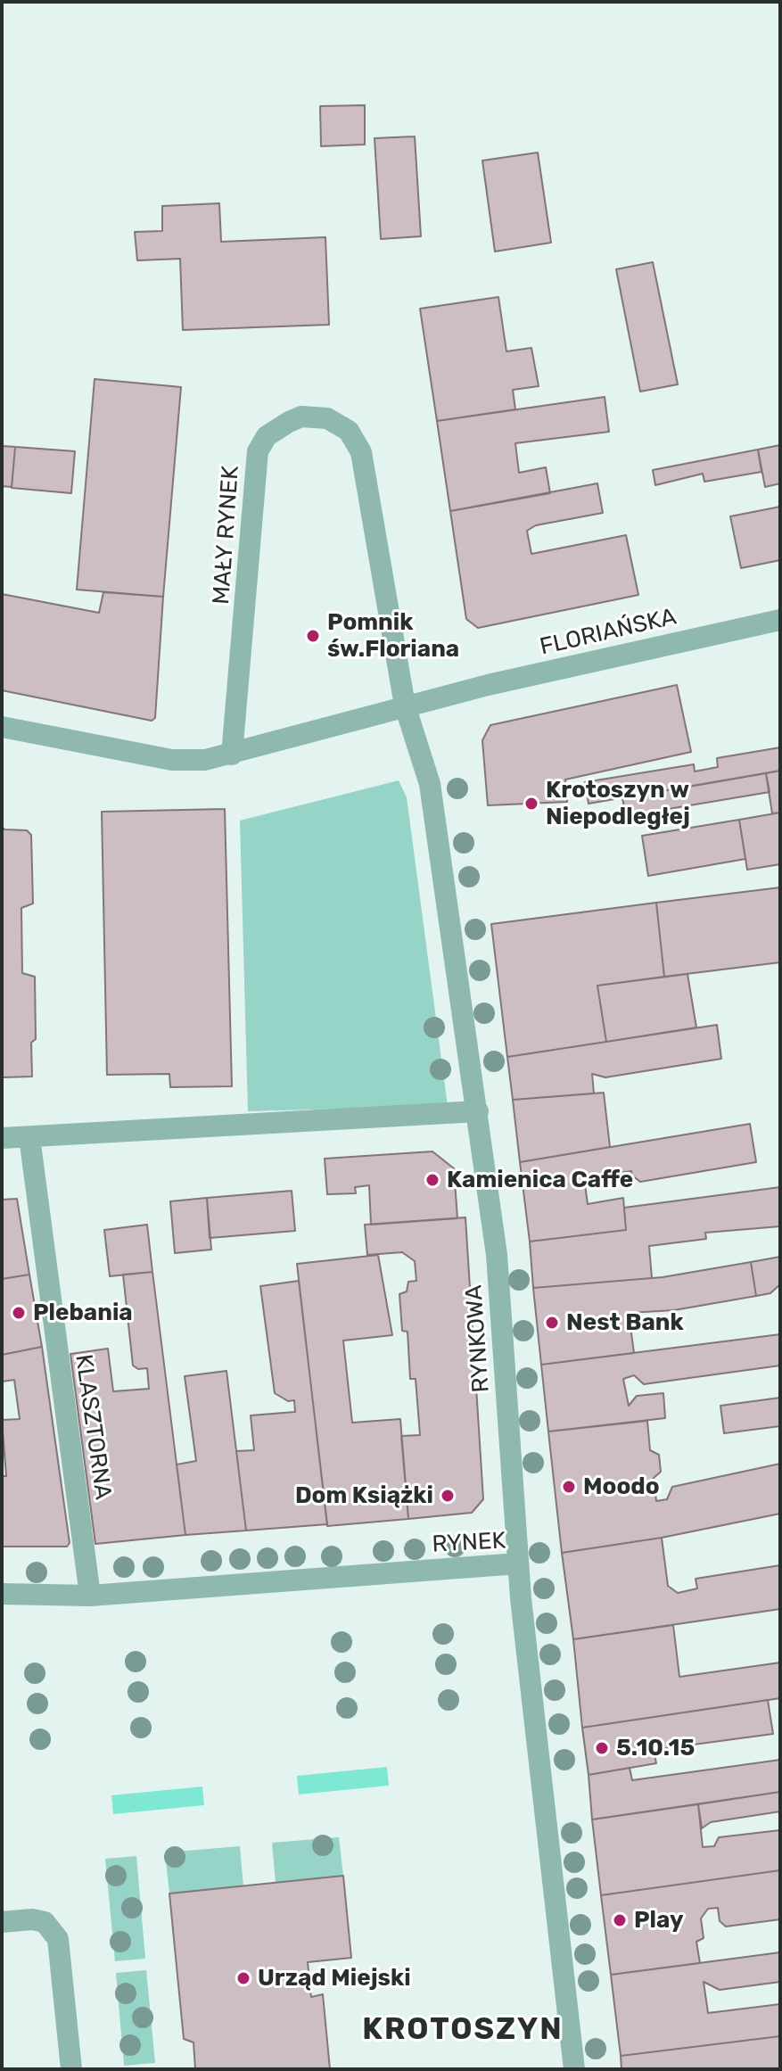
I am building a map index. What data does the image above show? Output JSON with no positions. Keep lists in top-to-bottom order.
{
  "streets": {
    "street": [
      "MAŁY RYNEK",
      "FLORIAŃSKA",
      "RYNKOWA",
      "KLASZTORNA",
      "RYNEK"
    ]
  },
  "crossings": [
    ["MAŁY RYNEK", "FLORIAŃSKA"],
    ["MAŁY RYNEK", "RYNKOWA"],
    ["RYNKOWA", "RYNEK"],
    ["KLASZTORNA", "RYNEK"]
  ],
  "districts": ["KROTOSZYN"],
  "places": [
    "Pomnik św.Floriana",
    "Krotoszyn w Niepodległej",
    "Kamienica Caffe",
    "Plebania",
    "Nest Bank",
    "Moodo",
    "Dom Książki",
    "5.10.15",
    "Play",
    "Urząd Miejski"
  ]
}
